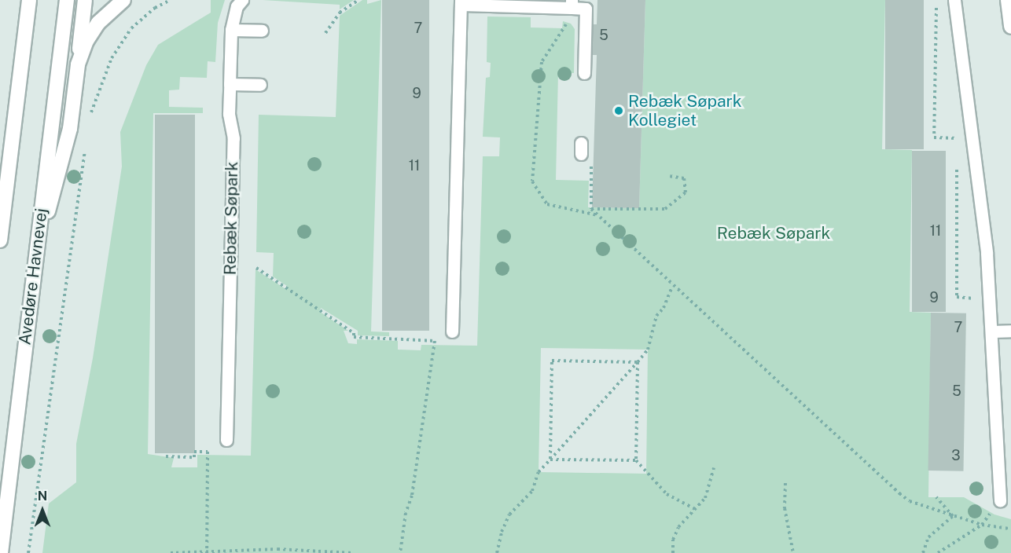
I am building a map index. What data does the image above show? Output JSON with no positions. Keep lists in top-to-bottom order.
{
  "streets": {
    "street": ["Avedøre Havnevej"],
    "lane": ["Rebæk Søpark"]
  },
  "parks": ["Rebæk Søpark"],
  "places": ["Rebæk Søpark Kollegiet"],
  "house_numbers": [
    "7",
    "5",
    "9",
    "11",
    "11",
    "9",
    "7",
    "5",
    "3"
  ],
  "north": "top"
}
